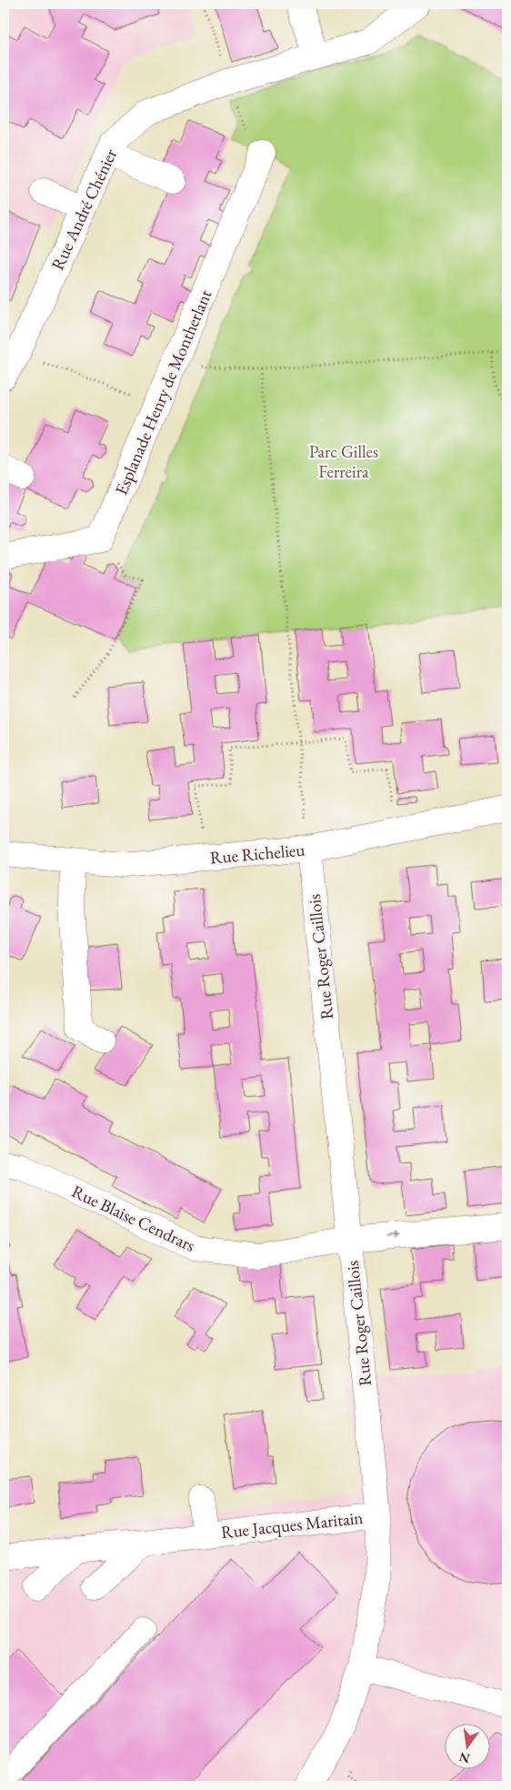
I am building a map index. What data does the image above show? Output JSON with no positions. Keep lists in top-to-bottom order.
{
  "streets": {
    "street": [
      "Rue André Chénier",
      "Esplanade Henry de Montherlant",
      "Rue Richelieu",
      "Rue Roger Caillois",
      "Rue Blaise Cendrars",
      "Rue Jacques Maritain"
    ]
  },
  "crossings": [
    ["Rue Richelieu", "Rue Roger Caillois"],
    ["Rue Roger Caillois", "Rue Blaise Cendrars"],
    ["Rue Roger Caillois", "Rue Jacques Maritain"]
  ],
  "parks": ["Parc Gilles Ferreira"],
  "north": "bottom"
}
